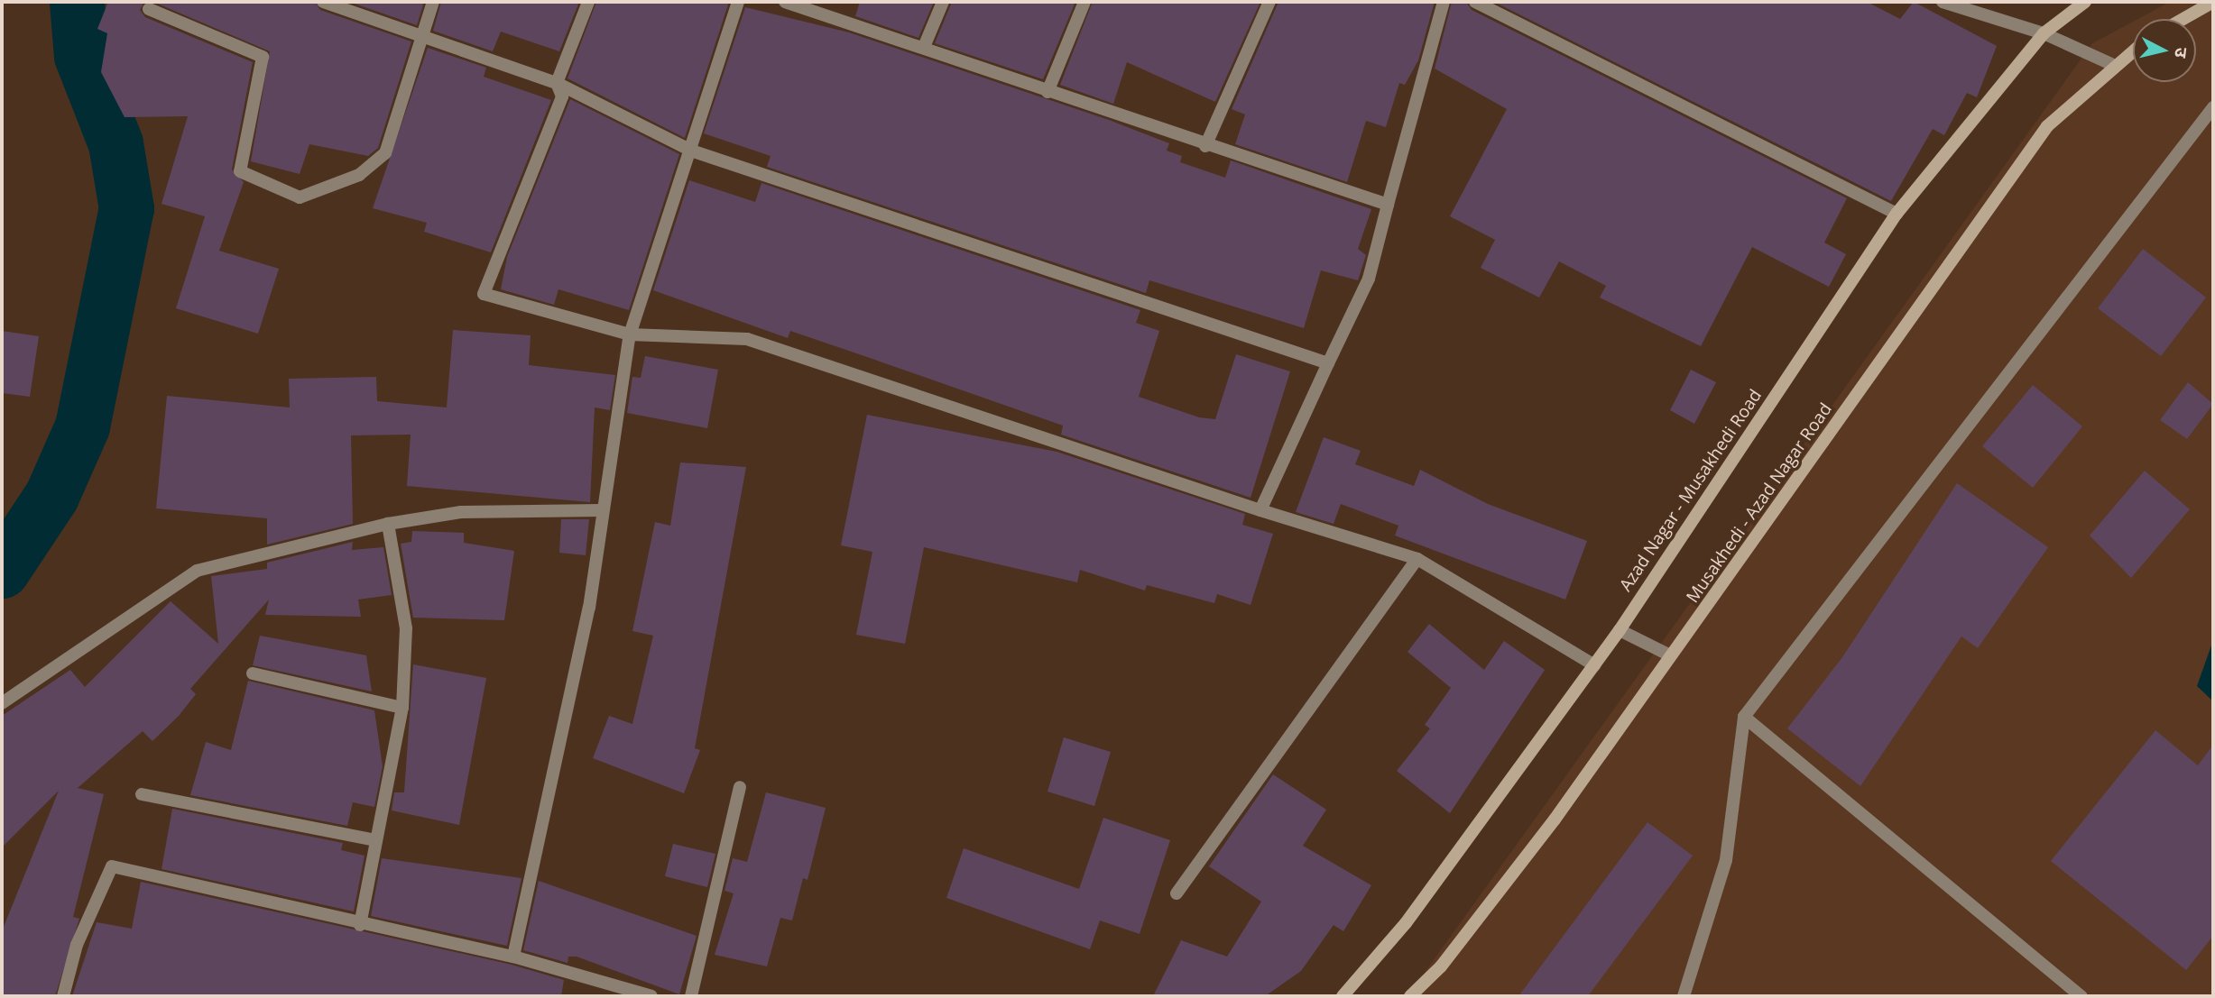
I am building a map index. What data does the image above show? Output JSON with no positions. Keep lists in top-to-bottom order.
{
  "streets": {
    "main road": ["Azad Nagar - Musakhedi Road", "Musakhedi - Azad Nagar Road"]
  },
  "north": "right"
}
